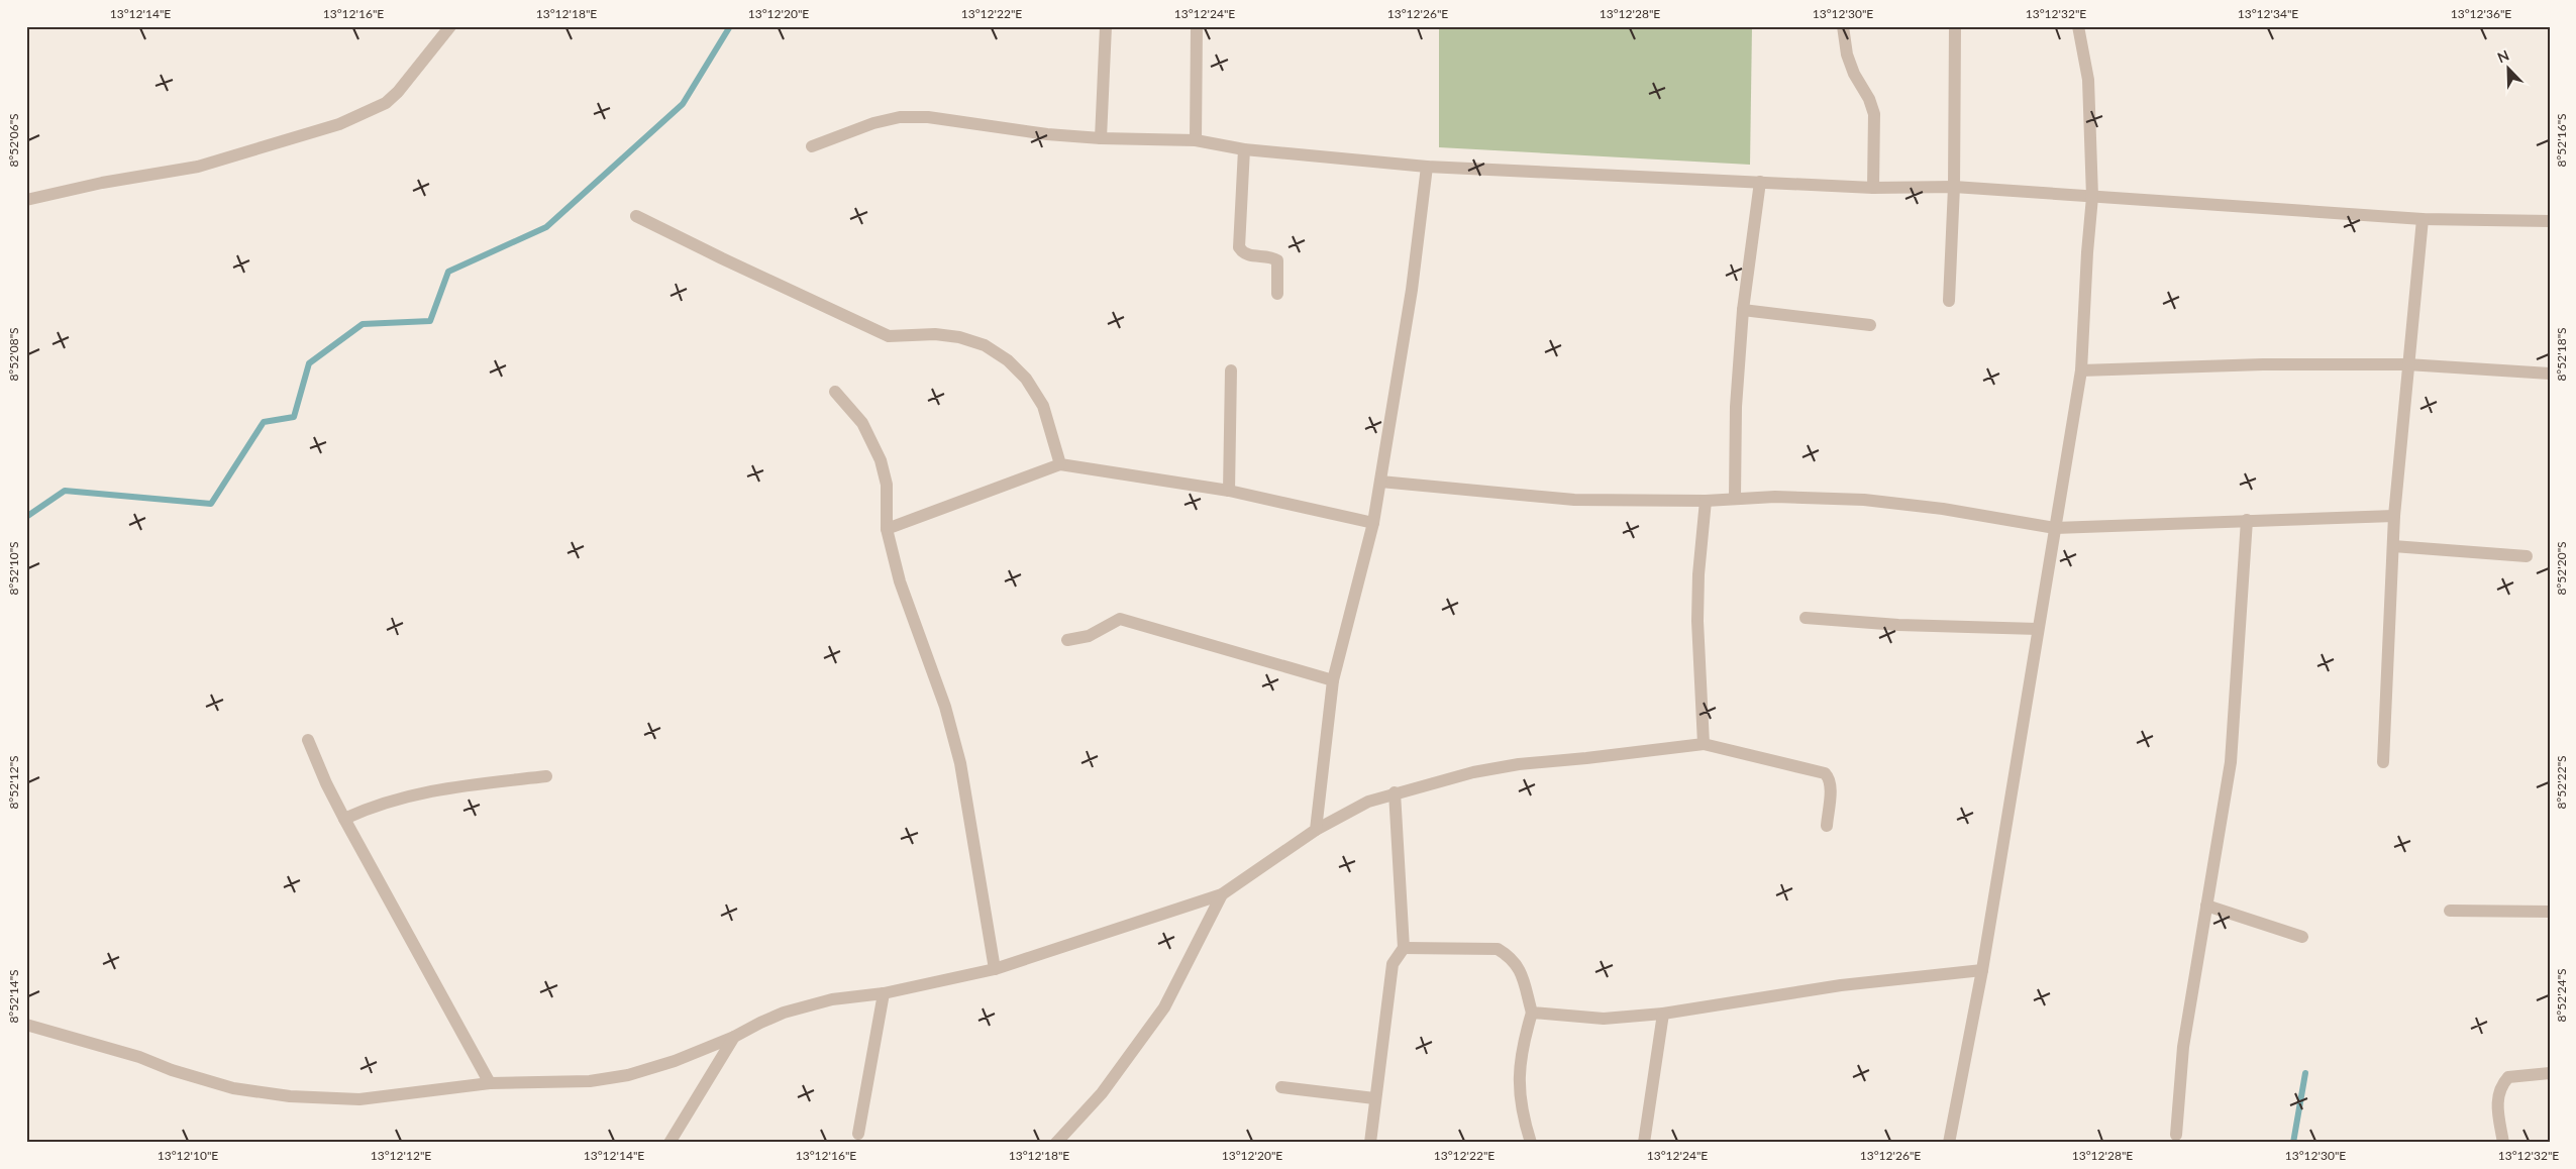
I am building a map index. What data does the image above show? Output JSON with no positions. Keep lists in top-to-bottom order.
{
  "north": "top left",
  "coordinates": [
    "13°12'14\"E",
    "13°12'16\"E",
    "13°12'18\"E",
    "13°12'20\"E",
    "13°12'22\"E",
    "13°12'24\"E",
    "13°12'26\"E",
    "13°12'28\"E",
    "13°12'30\"E",
    "13°12'32\"E",
    "13°12'34\"E",
    "13°12'36\"E",
    "8°52'16\"S",
    "8°52'06\"S",
    "8°52'18\"S",
    "8°52'08\"S",
    "8°52'20\"S",
    "8°52'10\"S",
    "8°52'22\"S",
    "8°52'12\"S",
    "8°52'24\"S",
    "8°52'14\"S",
    "13°12'10\"E",
    "13°12'12\"E"
  ]
}
